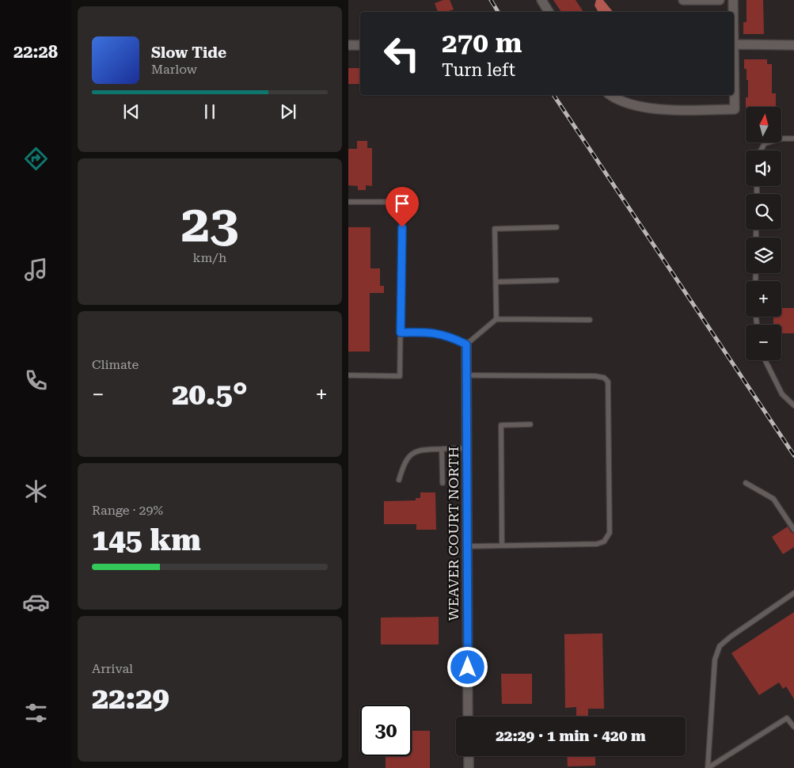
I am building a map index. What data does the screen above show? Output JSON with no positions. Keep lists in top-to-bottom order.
{
  "streets": {
    "street": ["WEAVER COURT NORTH"]
  },
  "north": "top",
  "page": {
    "tabs": "22:28",
    "turn": ["270 m", "Turn left"],
    "song": ["Slow Tide", "Marlow"],
    "map_buttons": ["+", "−"],
    "tile": [
      ["23", "km/h"],
      "Climate",
      ["Range · 29%", "145 km"],
      ["Arrival", "22:29"]
    ],
    "heat": ["−", "20.5°", "+"],
    "limit": "30",
    "trip": "22:29 · 1 min · 420 m"
  }
}
